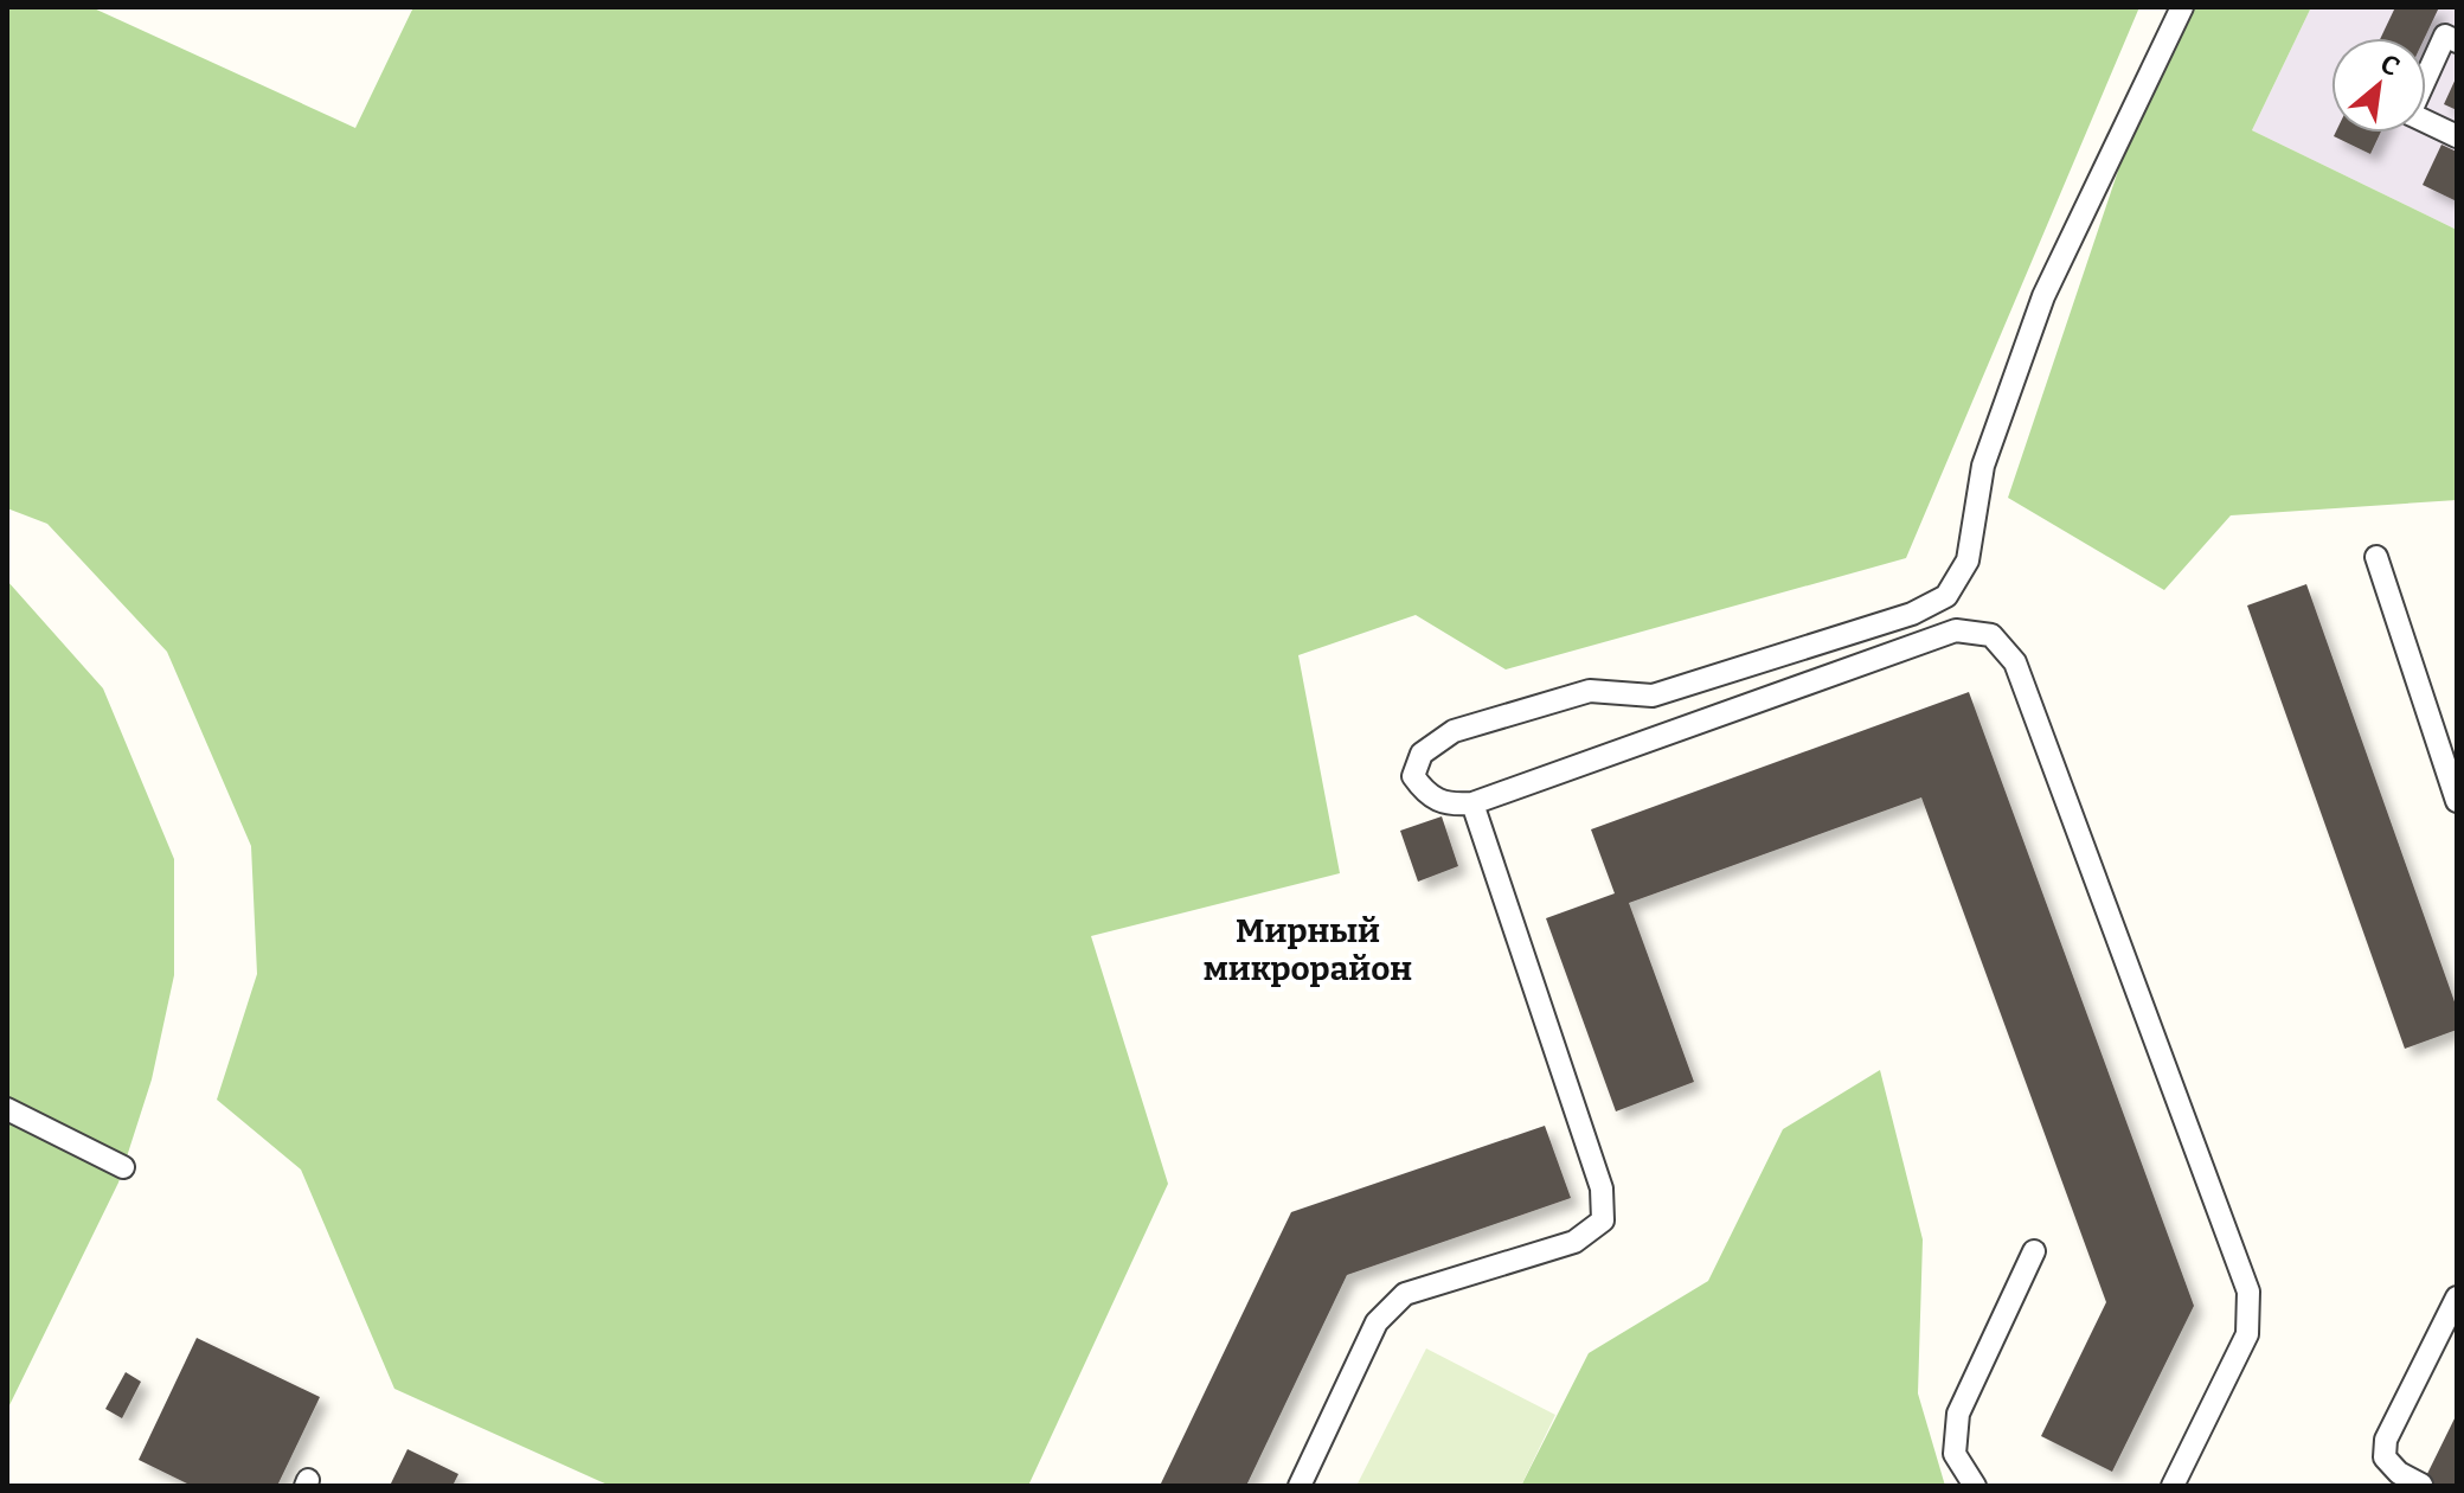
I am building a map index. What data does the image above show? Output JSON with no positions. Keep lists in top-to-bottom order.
{
  "districts": ["Мирный микрорайон"],
  "north": "top right"
}
